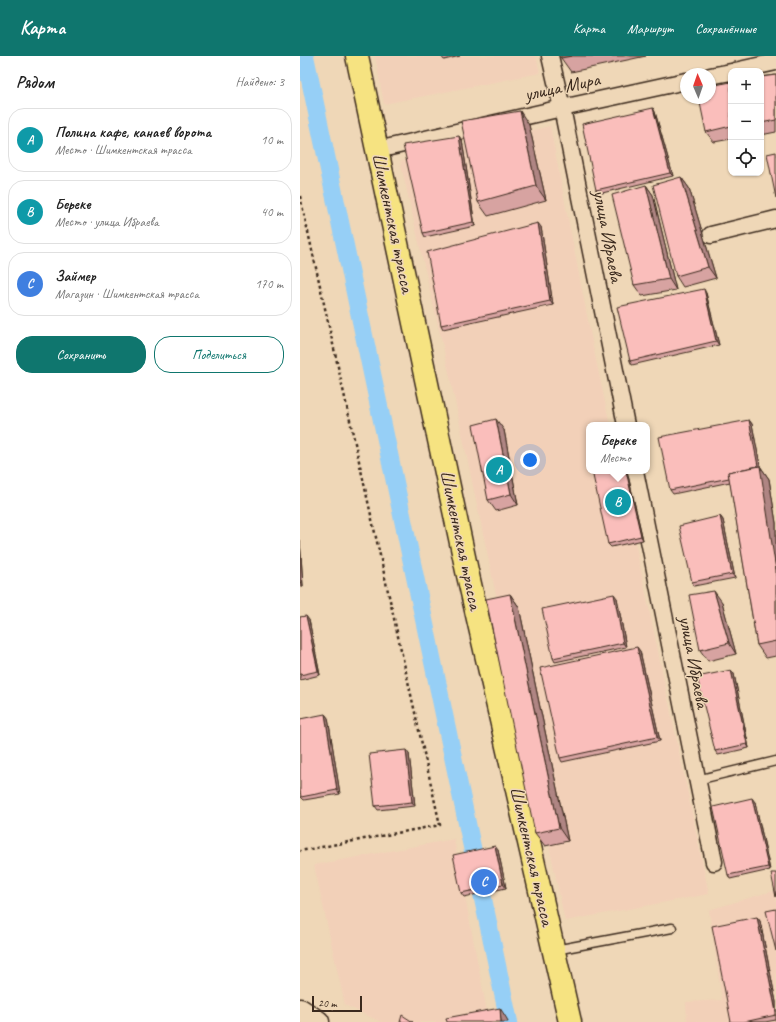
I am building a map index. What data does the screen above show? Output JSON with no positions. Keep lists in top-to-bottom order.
{
  "streets": {
    "main road": ["Шимкентская трасса"],
    "street": ["улица Мира", "улица Ибраева"]
  },
  "crossings": [
    ["улица Мира", "Шимкентская трасса"],
    ["улица Мира", "улица Ибраева"]
  ],
  "scale_bar": "20 m",
  "north": "top",
  "page": {
    "header": "Карта",
    "nav": ["Карта", "Маршрут", "Сохранённые"],
    "heading": ["Рядом", "Найдено: 3"],
    "map_buttons": ["+", "−"],
    "list": [
      {
        "mark": "A",
        "name": "Полина кафе, канаев ворота",
        "note": "Место · Шимкентская трасса",
        "value": "10 m"
      },
      {
        "mark": "B",
        "name": "Береке",
        "note": "Место · улица Ибраева",
        "value": "40 m"
      },
      {
        "mark": "C",
        "name": "Займер",
        "note": "Магазин · Шимкентская трасса",
        "value": "170 m"
      }
    ],
    "buttons": ["Сохранить", "Поделиться"],
    "popup": ["Береке", "Место"],
    "pins": ["A", "B", "C"],
    "scale": "20 m"
  }
}
